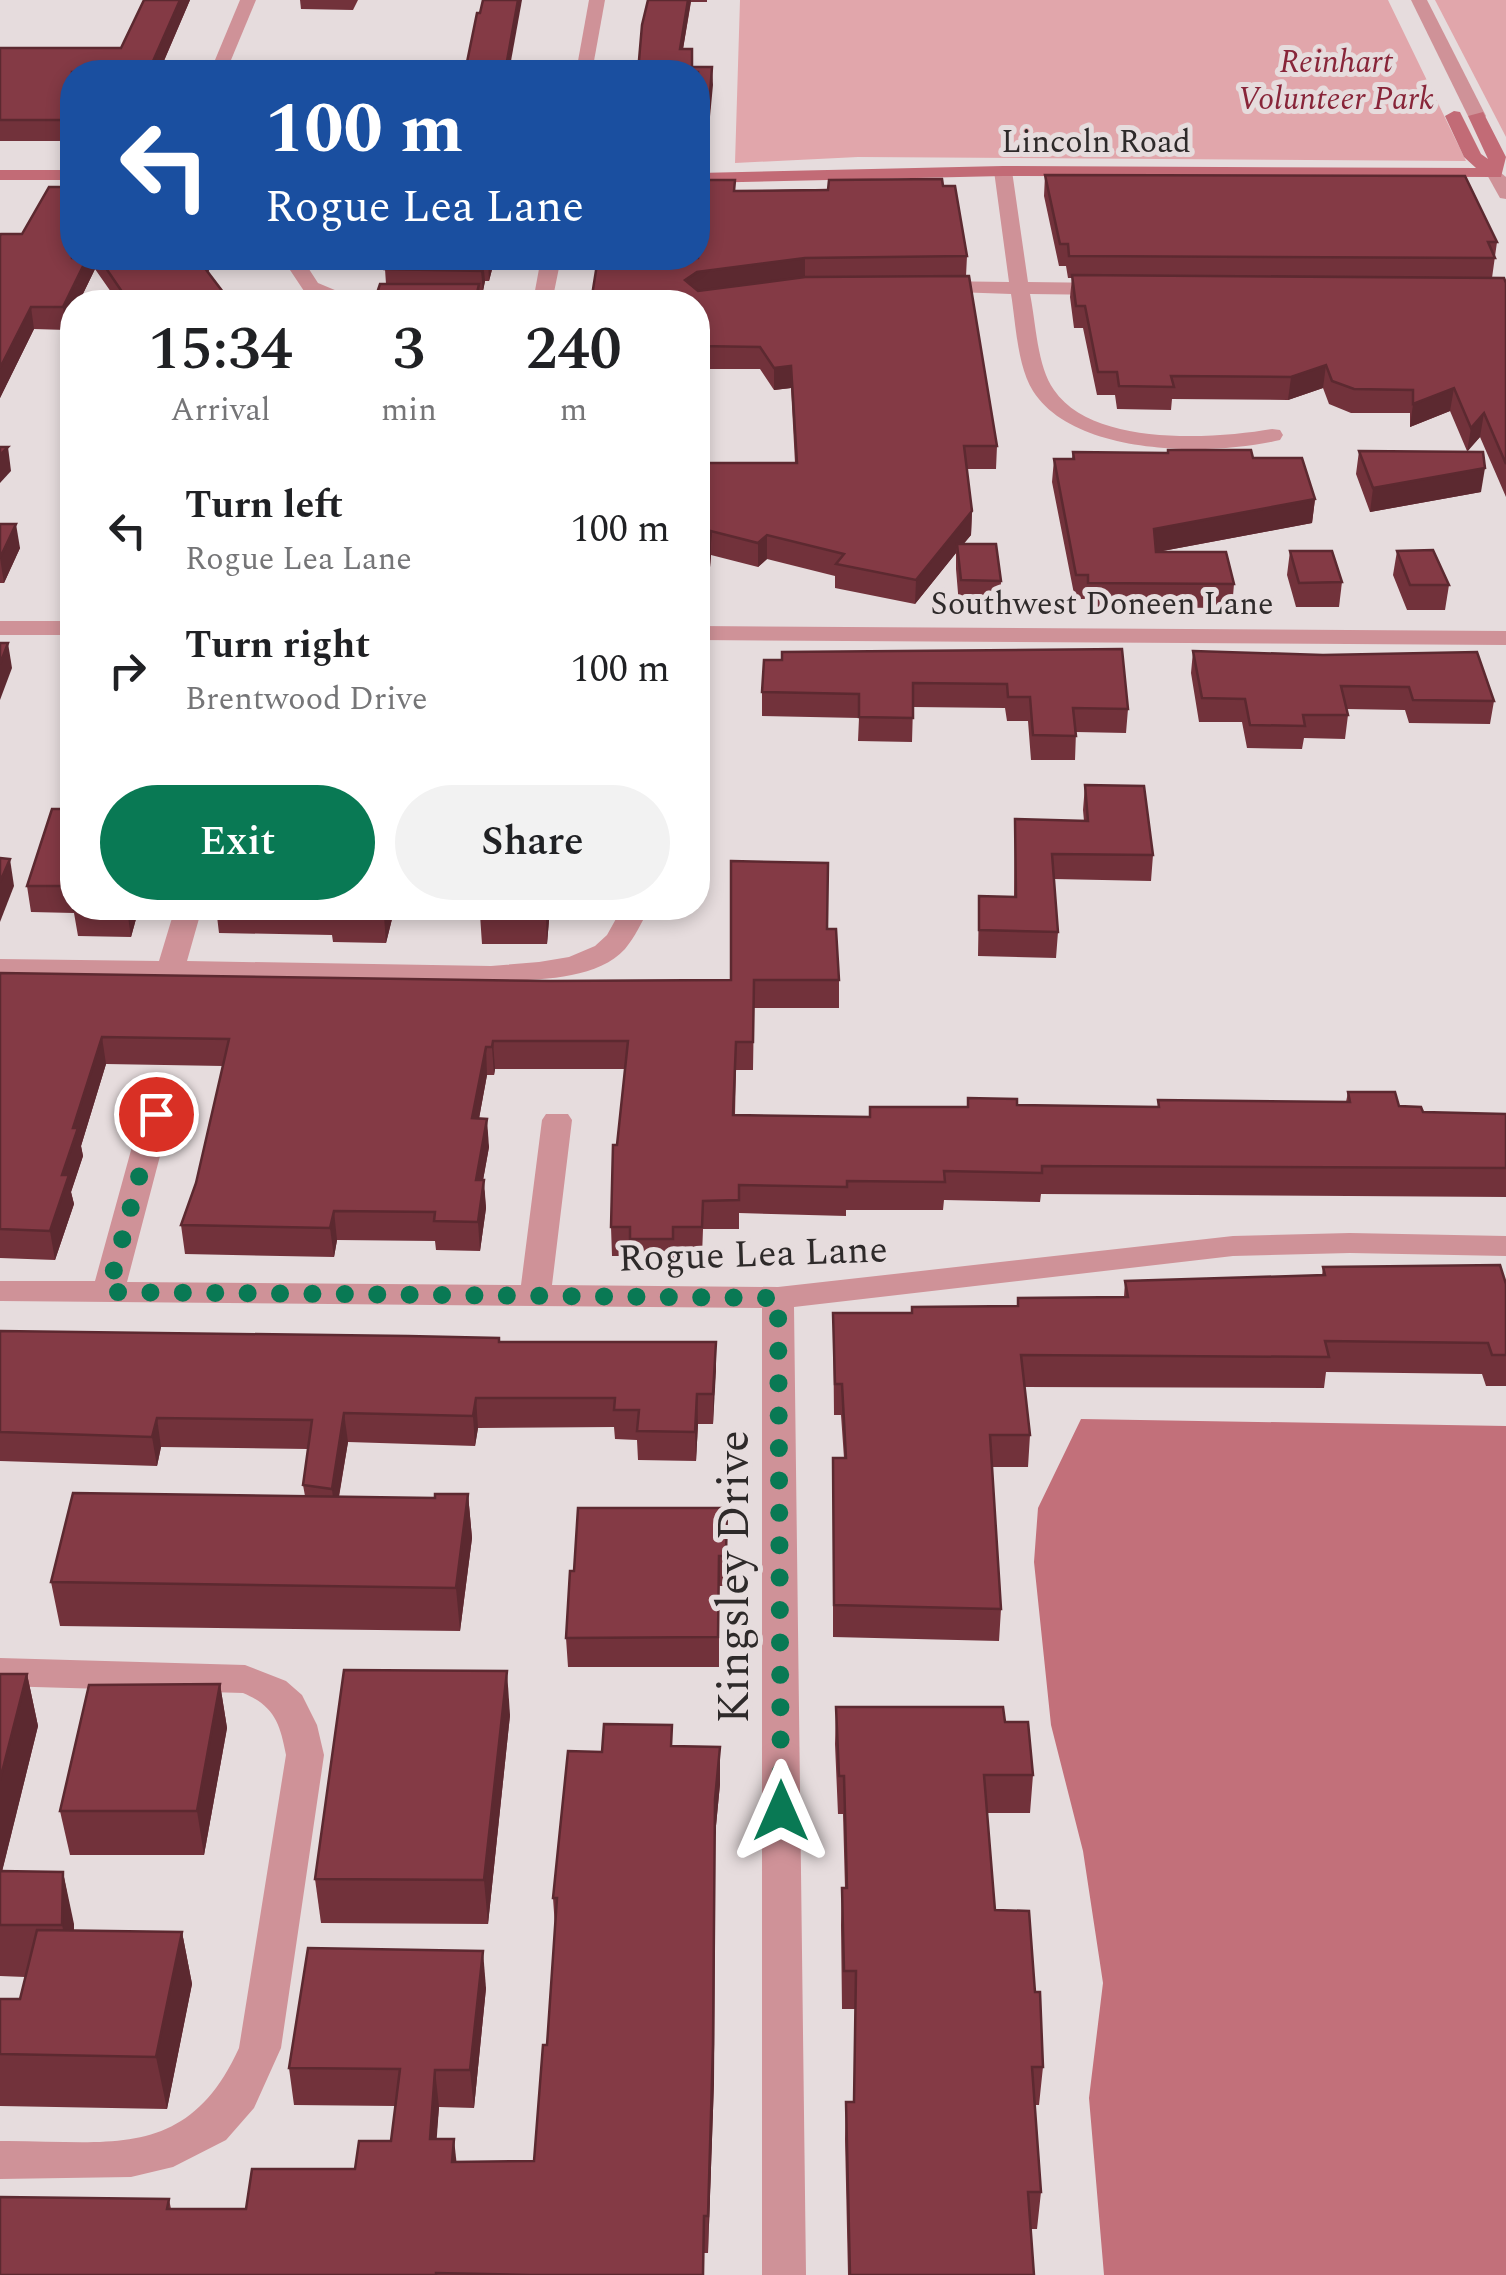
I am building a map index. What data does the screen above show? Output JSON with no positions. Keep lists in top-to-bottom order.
{
  "streets": {
    "street": [
      "Lincoln Road",
      "Southwest Doneen Lane",
      "Rogue Lea Lane",
      "Kingsley Drive"
    ]
  },
  "crossings": [
    ["Rogue Lea Lane", "Kingsley Drive"]
  ],
  "parks": ["Reinhart Volunteer Park"],
  "page": {
    "turn": ["100 m", "Rogue Lea Lane"],
    "eta": [
      "15:34",
      "Arrival",
      "3",
      "min",
      "240",
      "m"
    ],
    "list": [
      {
        "name": "Turn left",
        "note": "Rogue Lea Lane",
        "value": "100 m"
      },
      {
        "name": "Turn right",
        "note": "Brentwood Drive",
        "value": "100 m"
      }
    ],
    "buttons": ["Exit", "Share"]
  }
}
